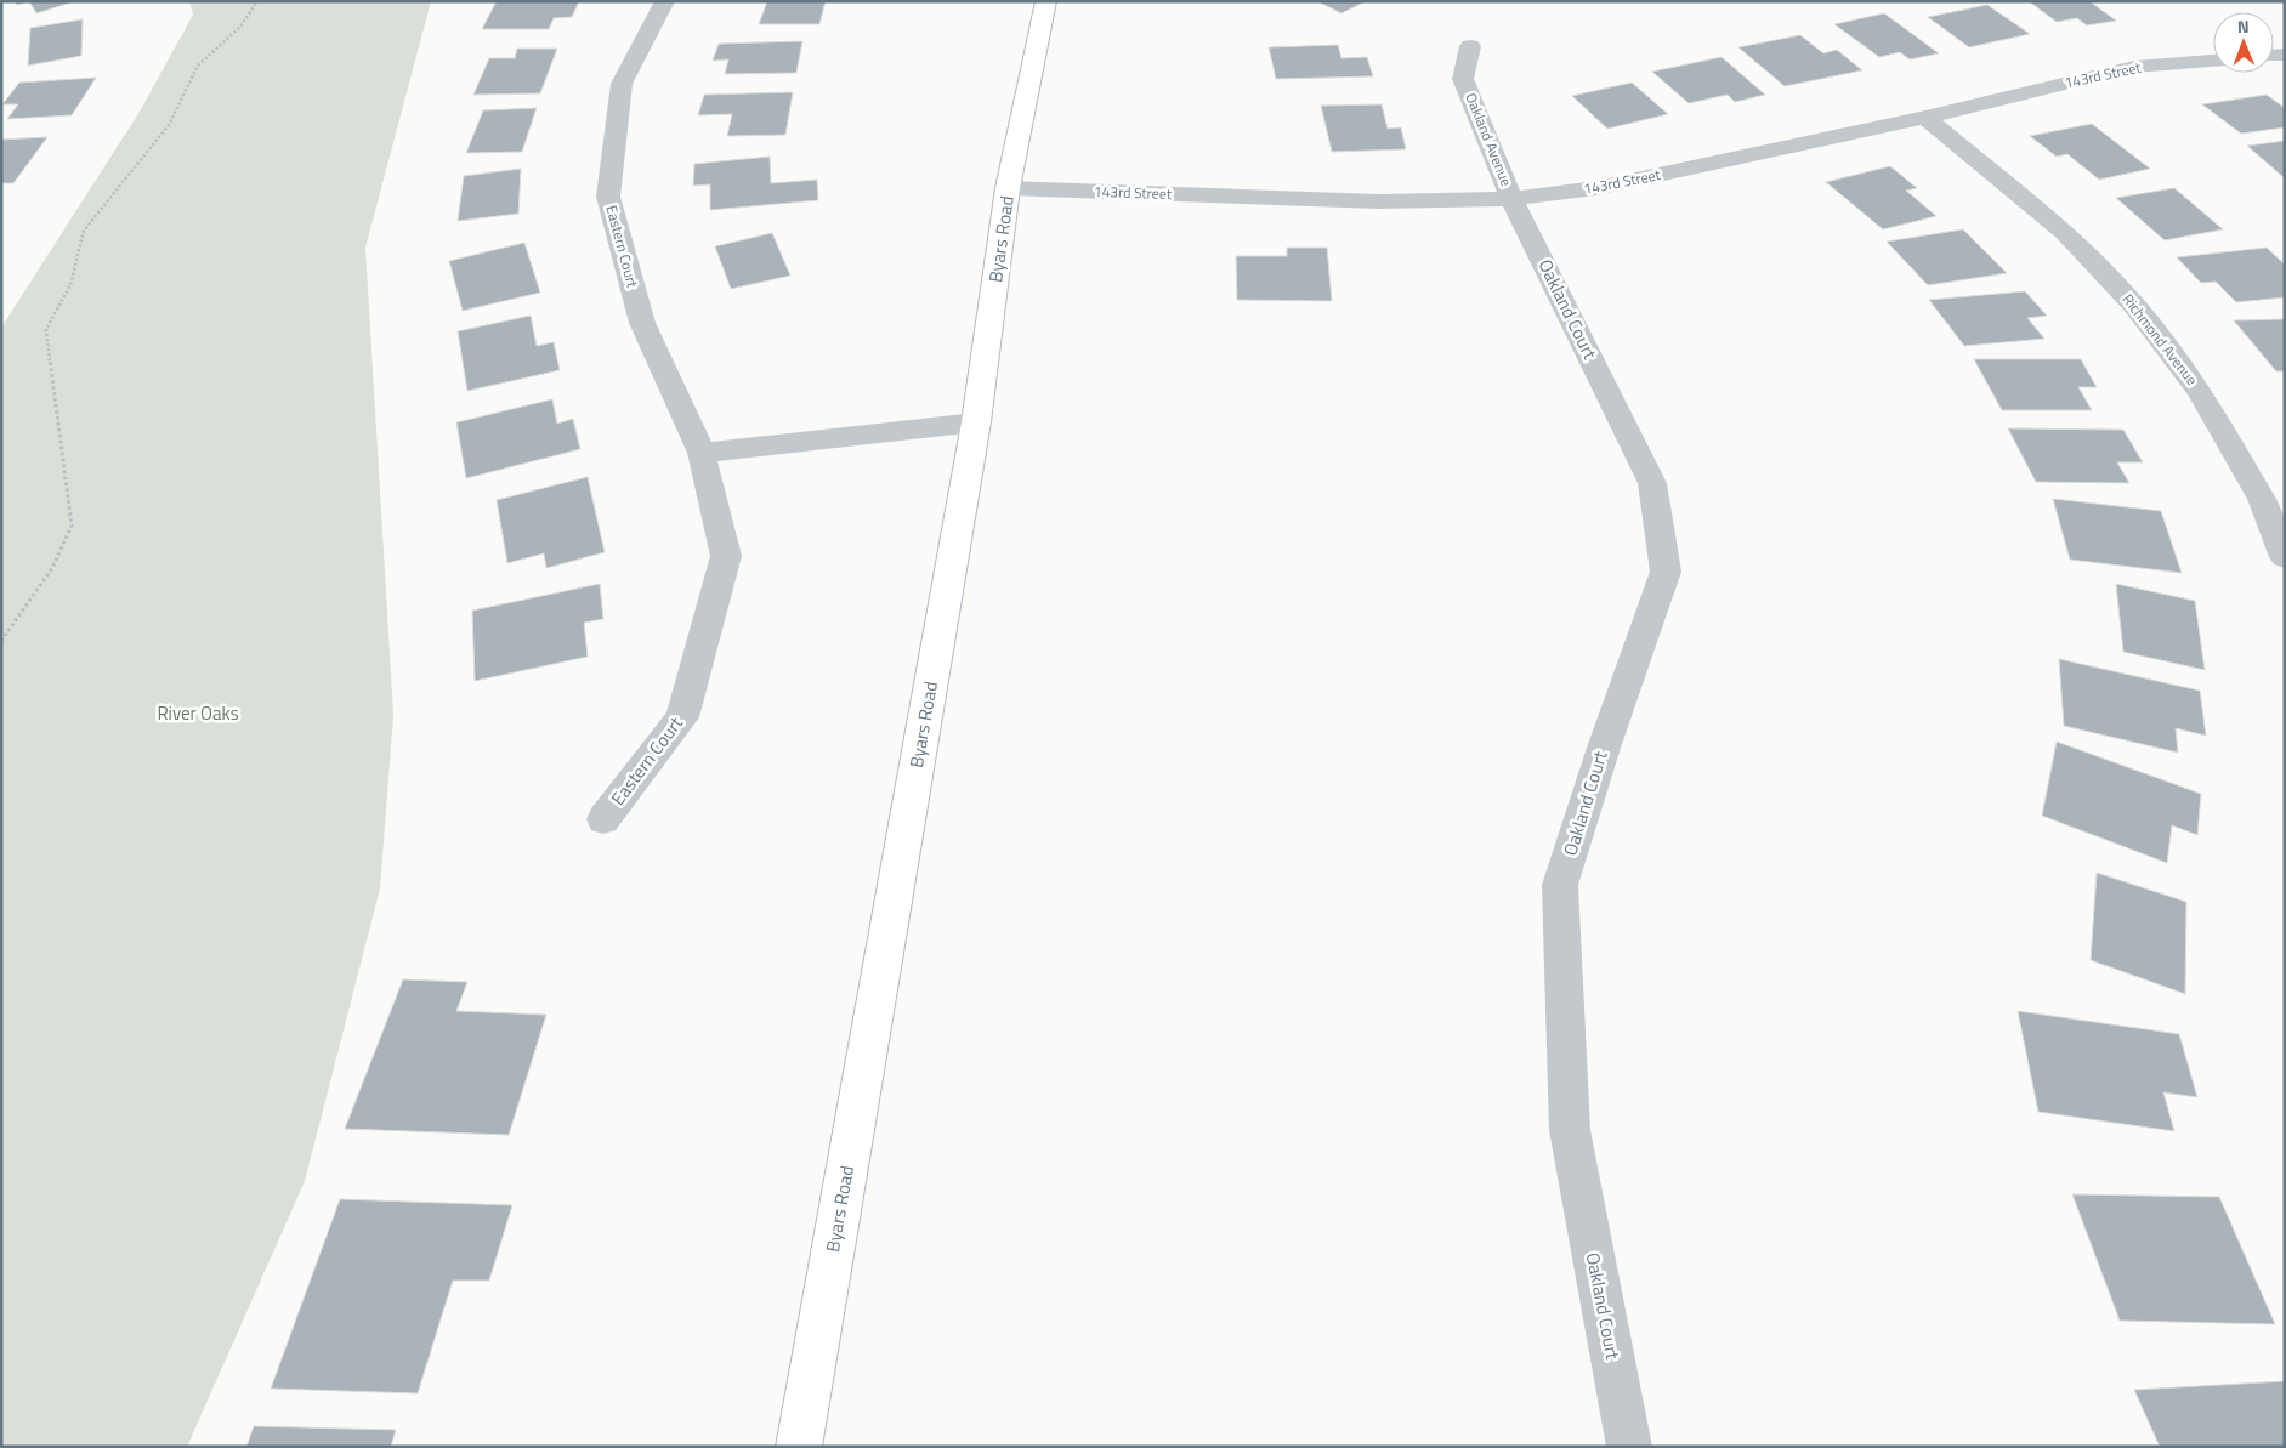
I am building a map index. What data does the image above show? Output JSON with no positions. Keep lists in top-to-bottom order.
{
  "streets": {
    "street": [
      "143rd Street",
      "Oakland Avenue",
      "Byars Road",
      "Eastern Court",
      "Oakland Court",
      "Richmond Avenue"
    ]
  },
  "crossings": [
    ["143rd Street", "Oakland Avenue"],
    ["143rd Street", "Byars Road"],
    ["143rd Street", "Oakland Court"],
    ["143rd Street", "Richmond Avenue"],
    ["Oakland Avenue", "Oakland Court"]
  ],
  "parks": ["River Oaks"],
  "north": "top"
}
